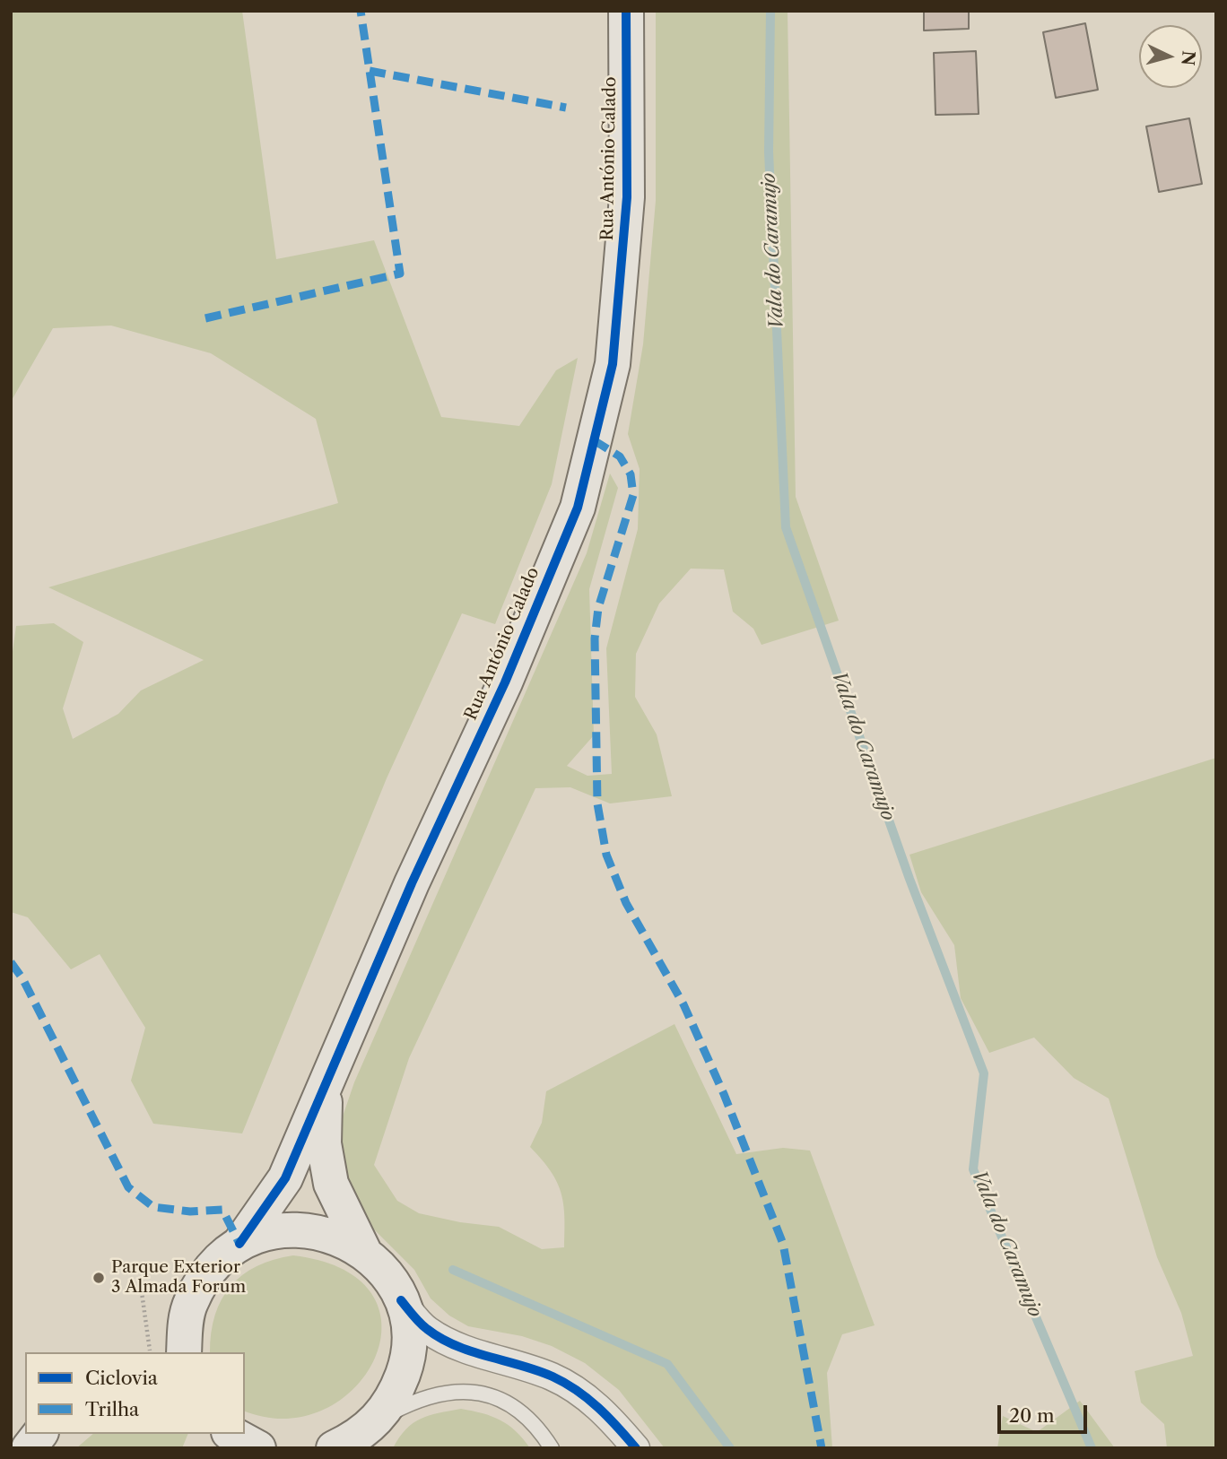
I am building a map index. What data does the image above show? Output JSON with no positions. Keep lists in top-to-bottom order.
{
  "streets": {
    "street": ["Rua António Calado"]
  },
  "water": ["Vala do Caramujo"],
  "places": ["Parque Exterior 3 Almada Forum"],
  "legend": ["Ciclovia", "Trilha"],
  "scale_bar": "20 m",
  "north": "right"
}
